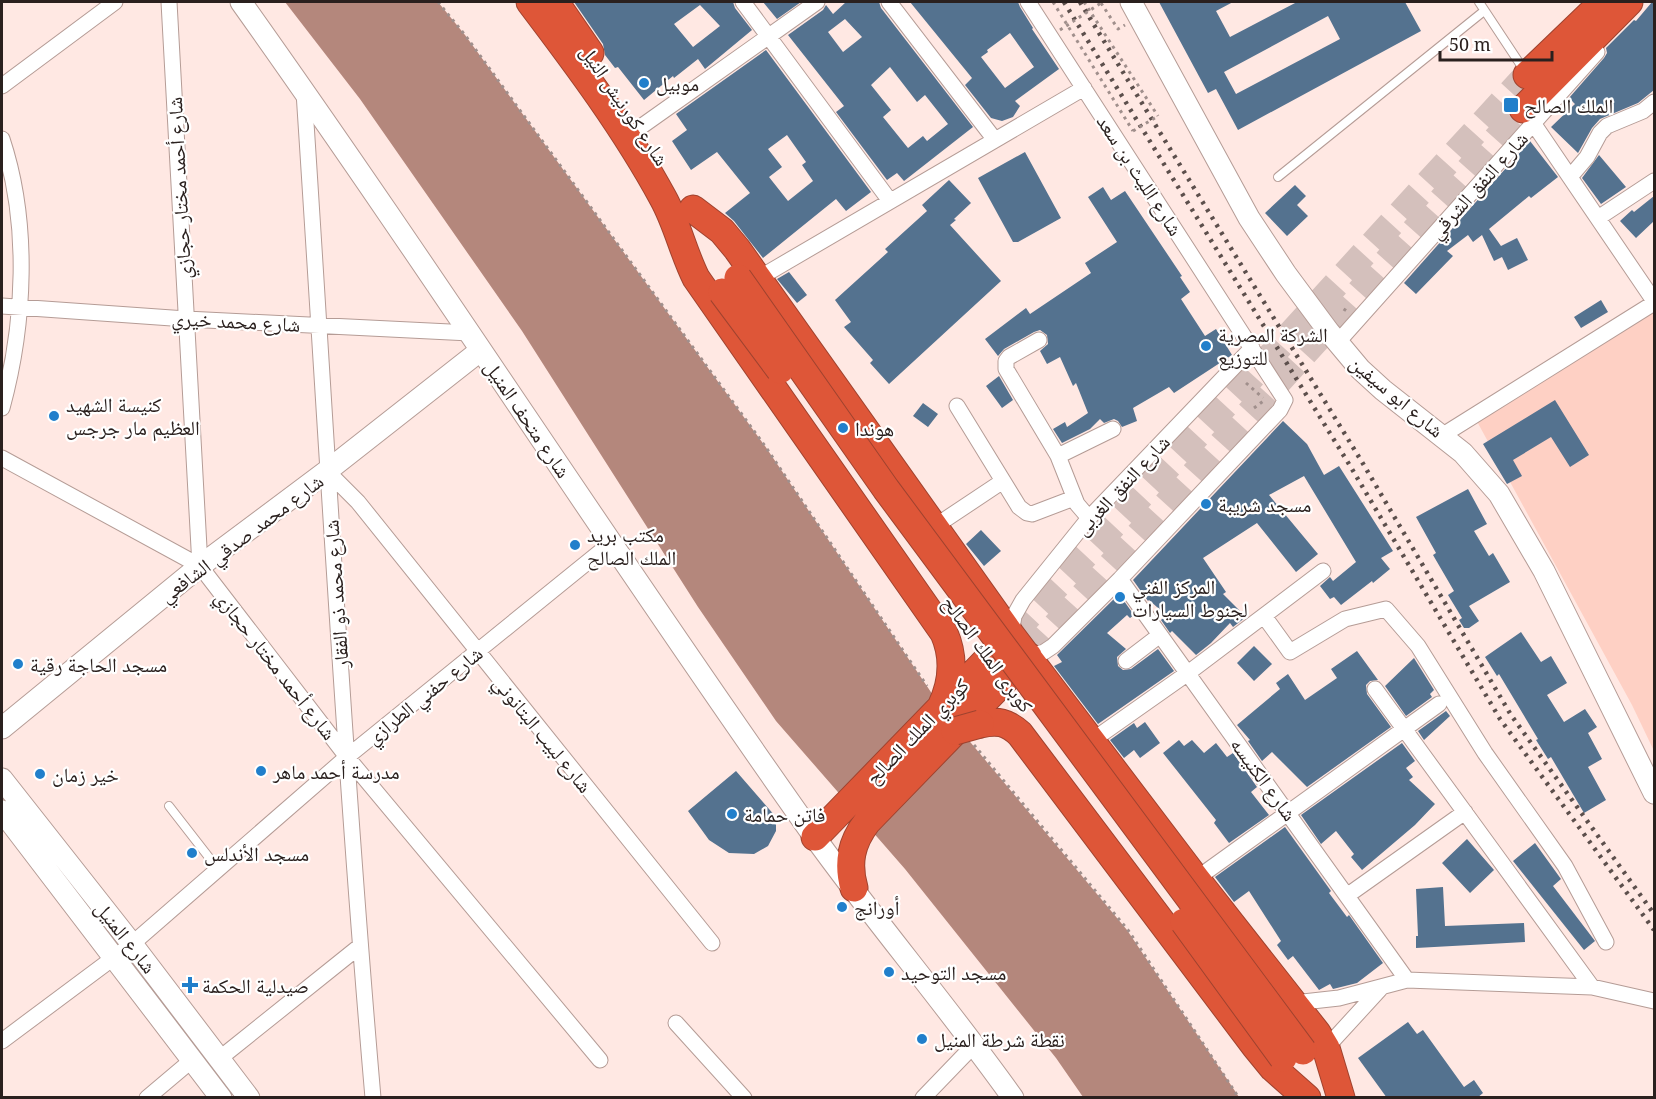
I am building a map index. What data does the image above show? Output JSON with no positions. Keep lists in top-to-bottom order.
{
  "streets": {
    "highway": ["شارع كورنيش النيل", "كوبرى الملك الصالح", "كوبري الملك الصالح"],
    "street": [
      "شارع الليث بن سعد",
      "شارع النفق الشرقي",
      "شارع أحمد مختار حجازي",
      "شارع محمد خيري",
      "شارع ابو سيفين",
      "شارع متحف المنيل",
      "شارع النفق الغربى",
      "شارع محمد صدقي الشافعي",
      "شارع محمد ذو الفقار",
      "شارع حفني الطرازي",
      "شارع لبيب البتانوني",
      "شارع الكنيسه",
      "شارع المنيل"
    ]
  },
  "crossings": [
    ["شارع كورنيش النيل", "كوبرى الملك الصالح"],
    ["شارع الليث بن سعد", "شارع النفق الغربى"],
    ["شارع الليث بن سعد", "شارع الكنيسه"],
    ["شارع النفق الشرقي", "شارع ابو سيفين"],
    ["شارع أحمد مختار حجازي", "شارع محمد خيري"],
    ["شارع أحمد مختار حجازي", "شارع محمد صدقي الشافعي"],
    ["شارع أحمد مختار حجازي", "شارع محمد ذو الفقار"],
    ["شارع أحمد مختار حجازي", "شارع حفني الطرازي"],
    ["شارع محمد خيري", "شارع متحف المنيل"],
    ["شارع محمد خيري", "شارع محمد صدقي الشافعي"],
    ["شارع محمد خيري", "شارع محمد ذو الفقار"],
    ["شارع متحف المنيل", "شارع محمد صدقي الشافعي"],
    ["شارع متحف المنيل", "شارع محمد ذو الفقار"],
    ["شارع متحف المنيل", "شارع حفني الطرازي"],
    ["شارع متحف المنيل", "كوبري الملك الصالح"],
    ["شارع النفق الغربى", "كوبري الملك الصالح"],
    ["شارع محمد صدقي الشافعي", "شارع محمد ذو الفقار"],
    ["شارع محمد صدقي الشافعي", "شارع لبيب البتانوني"],
    ["شارع محمد ذو الفقار", "شارع حفني الطرازي"],
    ["شارع محمد ذو الفقار", "شارع لبيب البتانوني"],
    ["شارع حفني الطرازي", "شارع لبيب البتانوني"],
    ["شارع حفني الطرازي", "شارع المنيل"]
  ],
  "places": {
    "other": [
      "موبيل",
      "الشركة المصرية للتوزيع",
      "كنيسة الشهيد العظيم مار جرجس",
      "هوندا",
      "مسجد شريبة",
      "مكتب بريد الملك الصالح",
      "المركز الفني لجنوط السيارات",
      "مسجد الحاجة رقية",
      "مدرسة أحمد ماهر",
      "خير زمان",
      "فاتن حمامة",
      "مسجد الأندلس",
      "أورانج",
      "مسجد التوحيد",
      "نقطة شرطة المنيل"
    ],
    "transit": ["الملك الصالح"],
    "health": ["صيدلية الحكمة"]
  },
  "scale_bar": "50 m"
}
